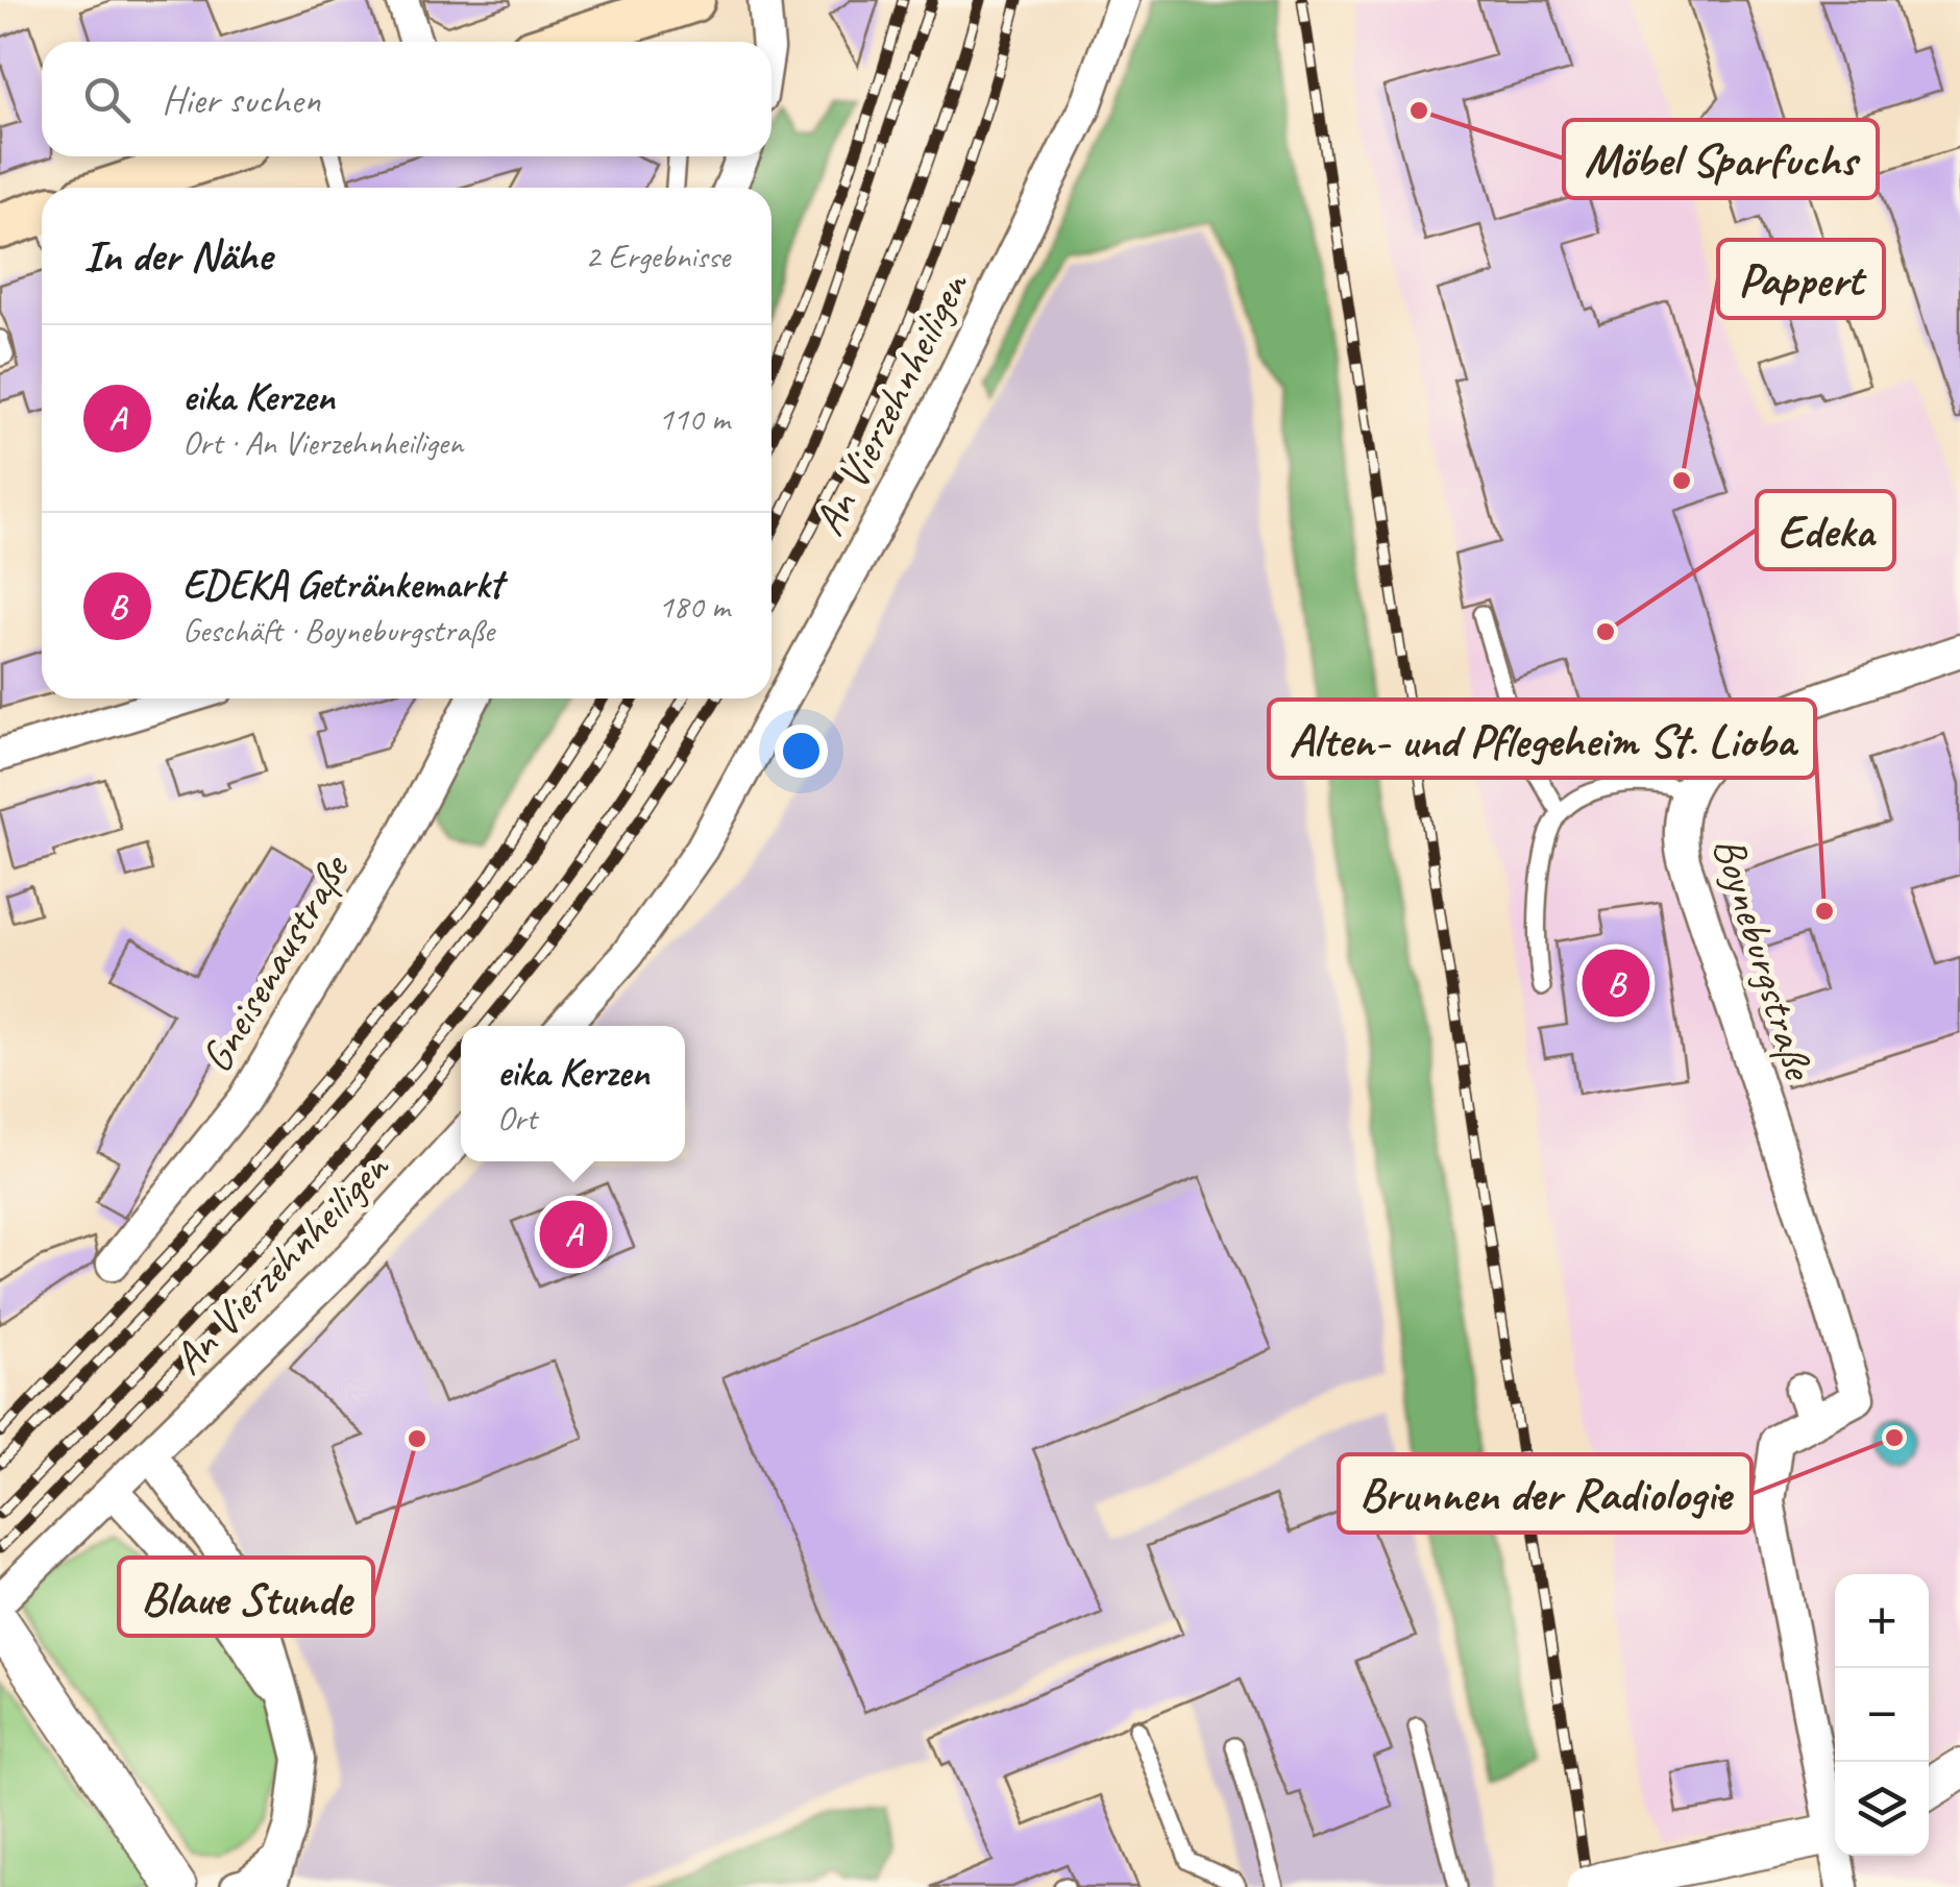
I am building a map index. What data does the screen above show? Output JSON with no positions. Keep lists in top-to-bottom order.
{
  "streets": {
    "street": ["An Vierzehnheiligen", "Boyneburgstraße", "Gneisenaustraße"]
  },
  "places": [
    "Möbel Sparfuchs",
    "Pappert",
    "Edeka",
    "Alten- und Pflegeheim St. Lioba",
    "Brunnen der Radiologie",
    "Blaue Stunde"
  ],
  "page": {
    "search": "Hier suchen",
    "heading": ["In der Nähe", "2 Ergebnisse"],
    "list": [
      {
        "mark": "A",
        "name": "eika Kerzen",
        "note": "Ort · An Vierzehnheiligen",
        "value": "110 m"
      },
      {
        "mark": "B",
        "name": "EDEKA Getränkemarkt",
        "note": "Geschäft · Boyneburgstraße",
        "value": "180 m"
      }
    ],
    "pins": ["B", "A"],
    "popup": ["eika Kerzen", "Ort"],
    "map_buttons": ["+", "−"]
  }
}
